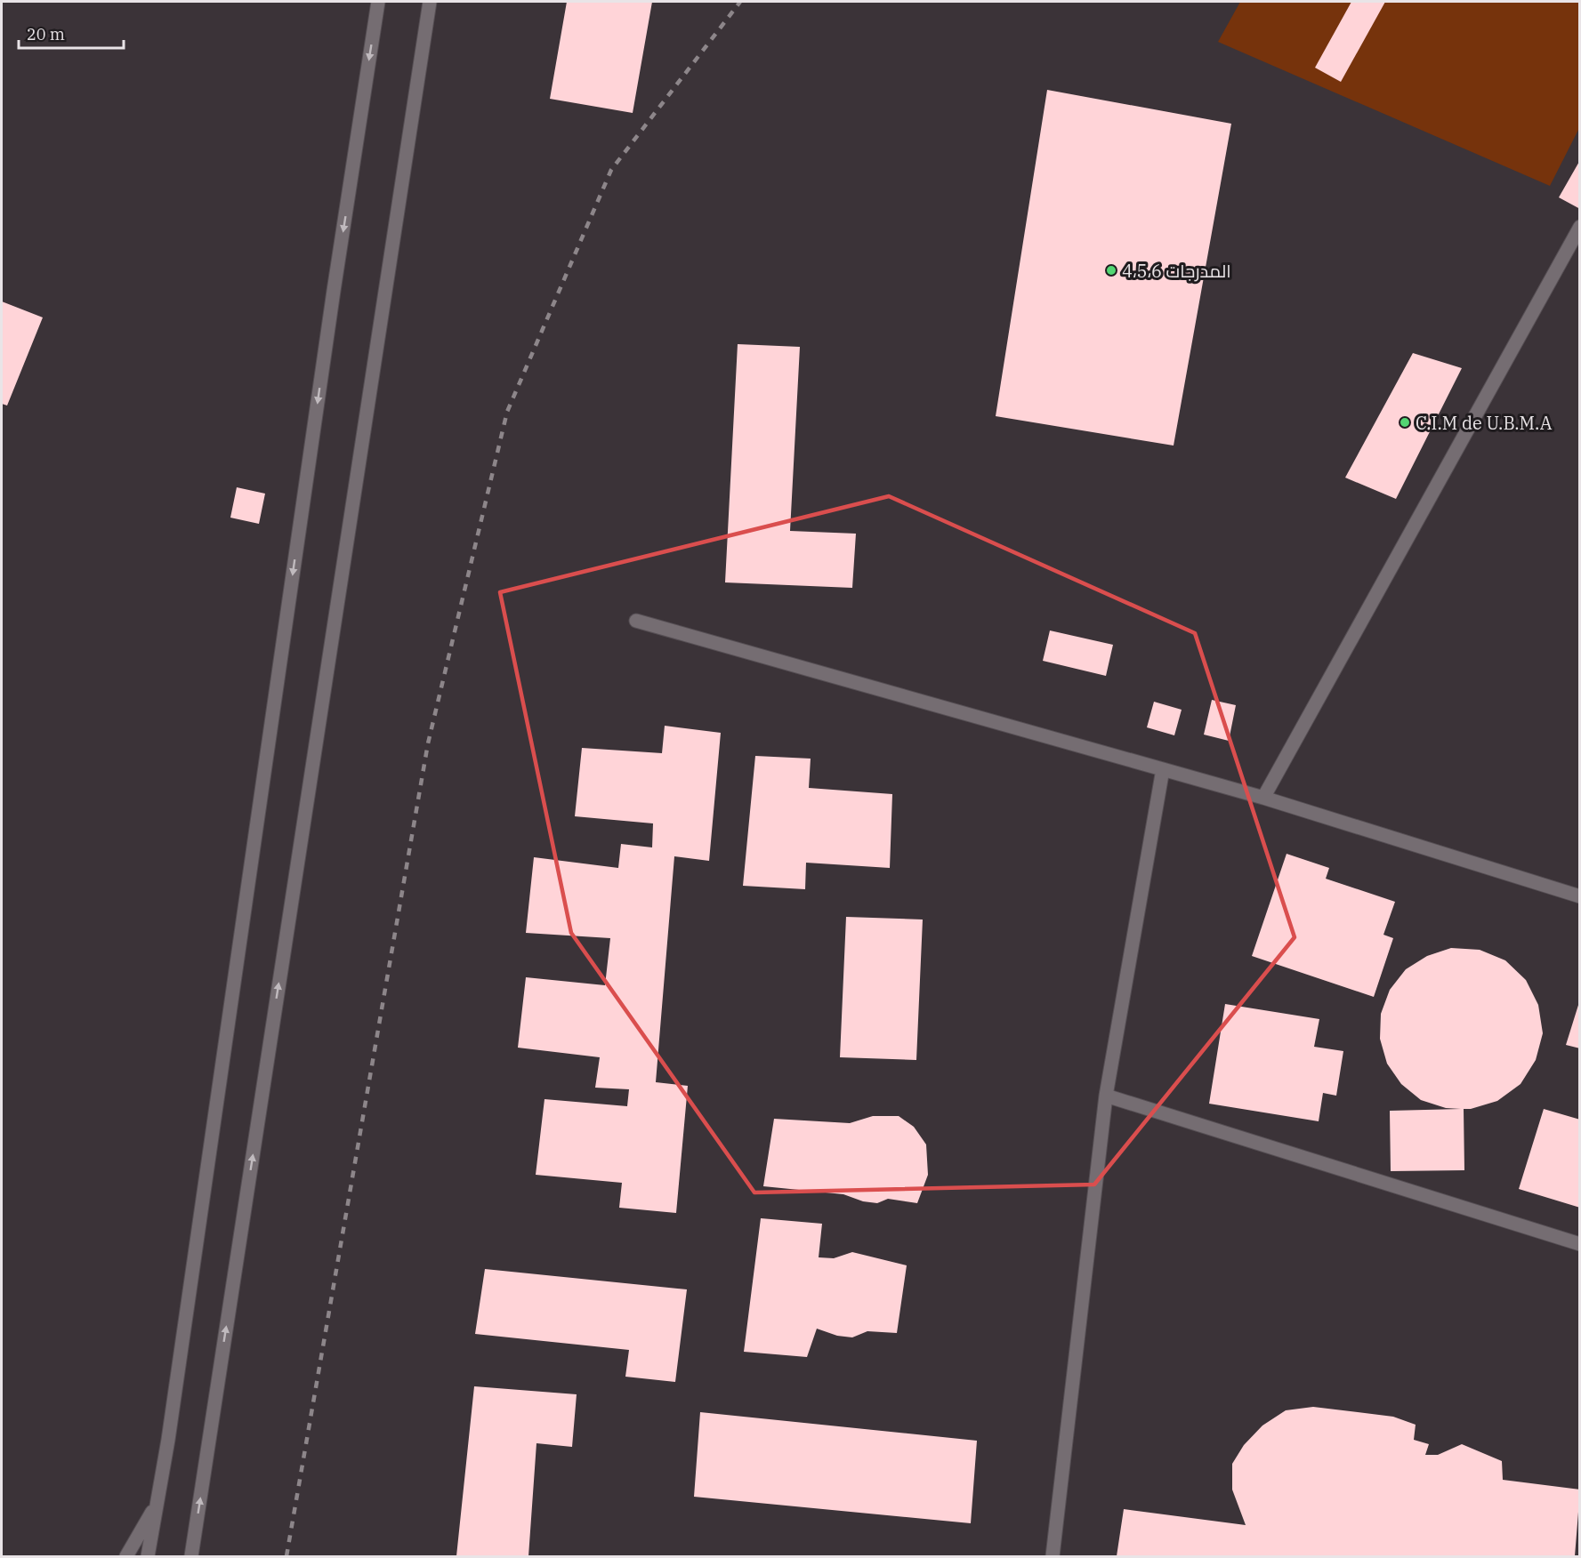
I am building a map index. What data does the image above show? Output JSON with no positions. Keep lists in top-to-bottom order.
{
  "places": ["المدرجات 4،5،6", "C.I.M de U.B.M.A"],
  "scale_bar": "20 m"
}
